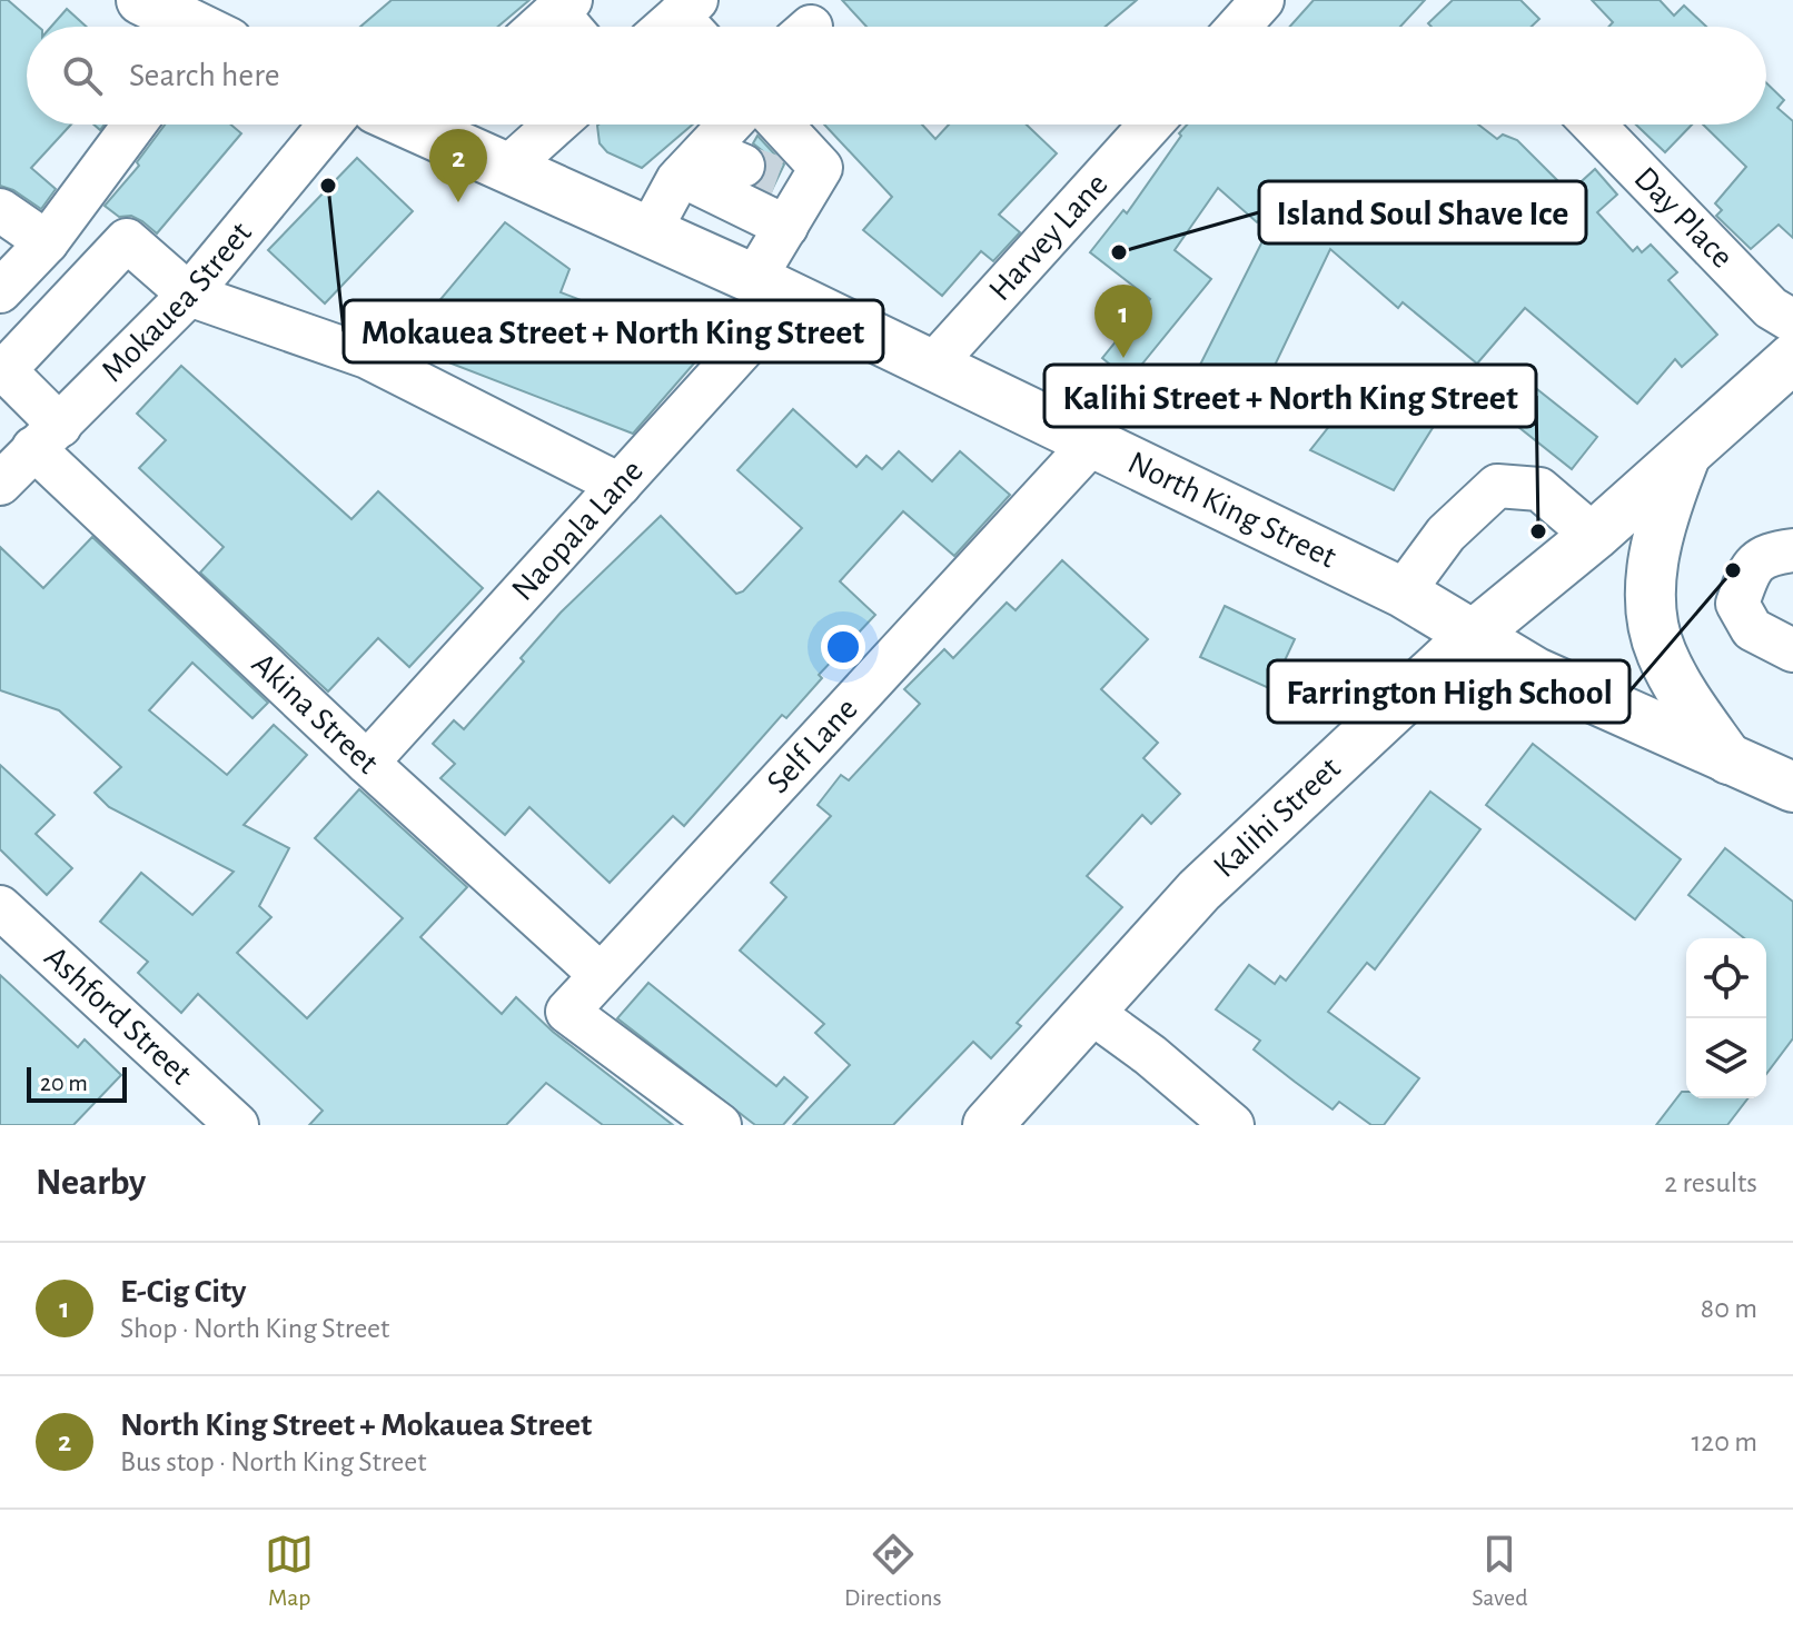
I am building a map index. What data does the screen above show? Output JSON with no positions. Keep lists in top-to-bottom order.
{
  "streets": {
    "main road": ["North King Street", "Kalihi Street"],
    "street": [
      "Day Place",
      "Harvey Lane",
      "Mokauea Street",
      "Naopala Lane",
      "Akina Street",
      "Self Lane",
      "Ashford Street"
    ]
  },
  "crossings": [
    ["Harvey Lane", "North King Street"],
    ["Mokauea Street", "Akina Street"],
    ["North King Street", "Naopala Lane"],
    ["North King Street", "Self Lane"],
    ["North King Street", "Kalihi Street"],
    ["Naopala Lane", "Akina Street"],
    ["Akina Street", "Self Lane"]
  ],
  "places": [
    "Mokauea Street + North King Street",
    "Island Soul Shave Ice",
    "Kalihi Street + North King Street",
    "Farrington High School"
  ],
  "scale_bar": "20 m",
  "page": {
    "search": "Search here",
    "pins": ["2", "1"],
    "scale": "20 m",
    "heading": ["Nearby", "2 results"],
    "list": [
      {
        "mark": "1",
        "name": "E-Cig City",
        "note": "Shop · North King Street",
        "value": "80 m"
      },
      {
        "mark": "2",
        "name": "North King Street + Mokauea Street",
        "note": "Bus stop · North King Street",
        "value": "120 m"
      }
    ],
    "nav": ["Map", "Directions", "Saved"]
  }
}
